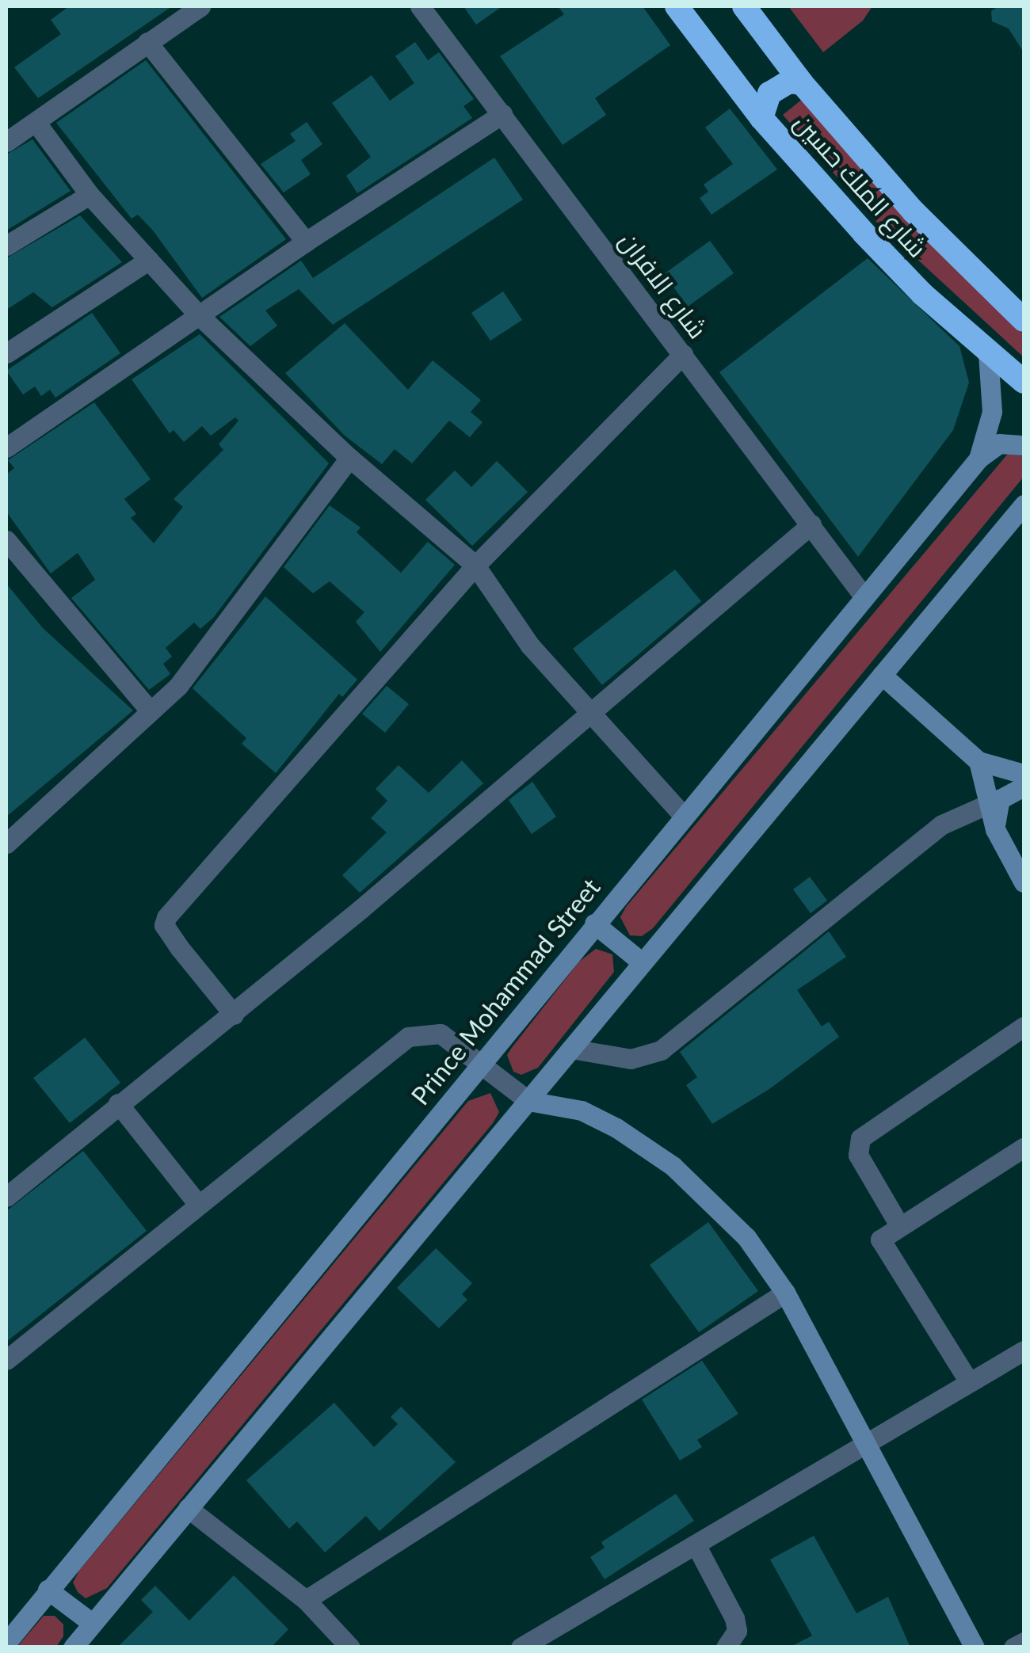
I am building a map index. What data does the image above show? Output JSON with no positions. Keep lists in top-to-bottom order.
{
  "streets": {
    "highway": ["شارع الملك حسين"],
    "main road": ["Prince Mohammad Street"],
    "street": ["شارع الافران"]
  },
  "crossings": [
    ["شارع الملك حسين", "Prince Mohammad Street"],
    ["شارع الافران", "Prince Mohammad Street"]
  ]
}
